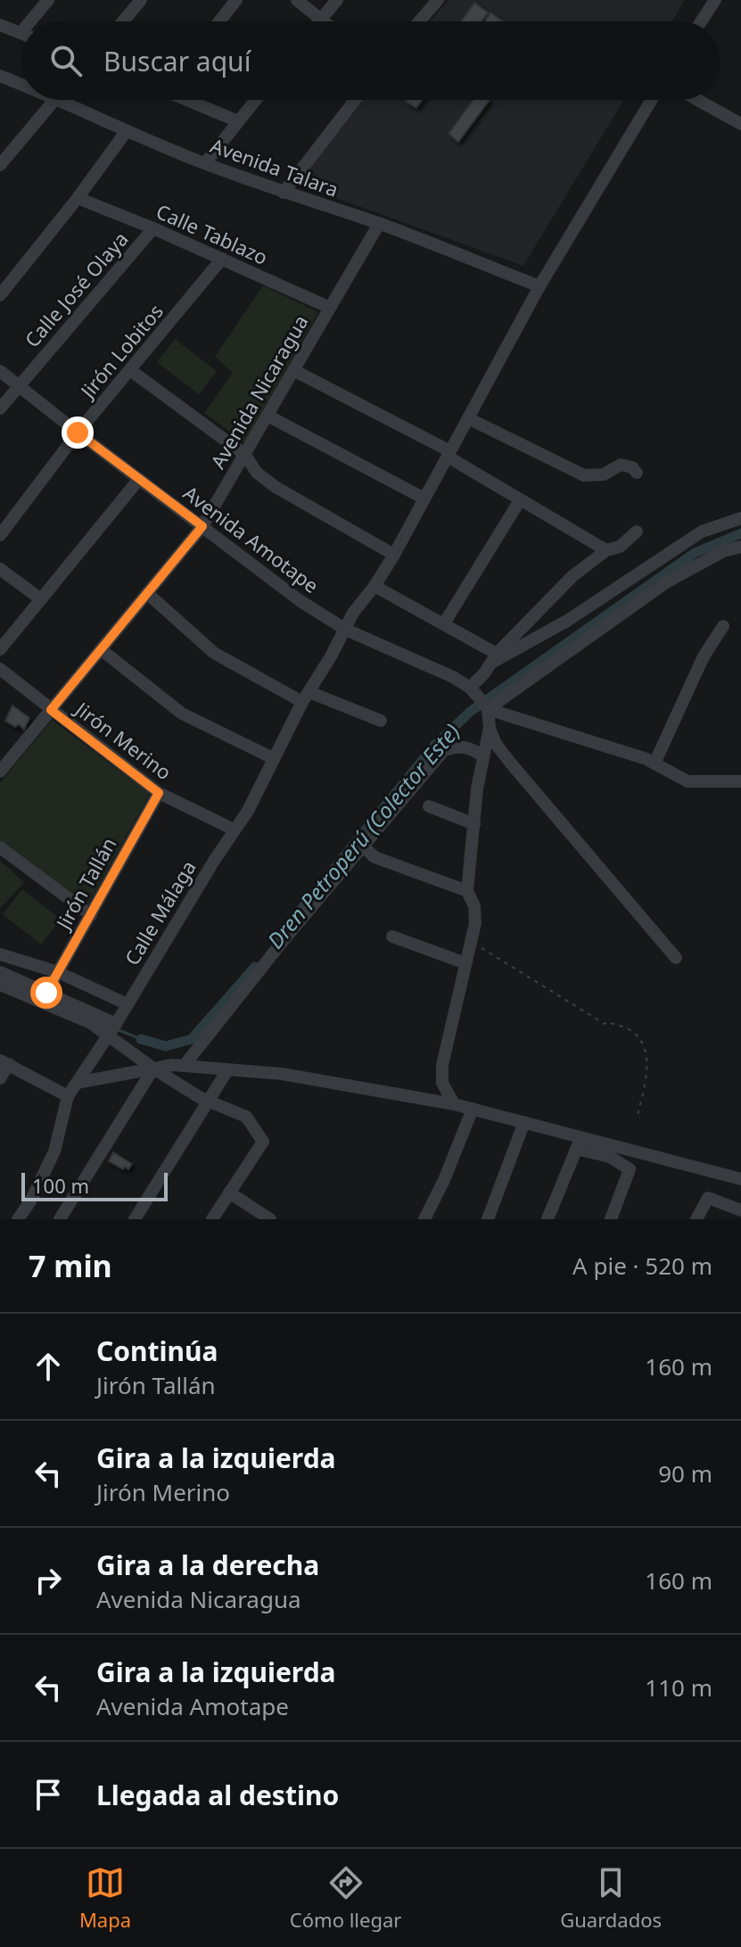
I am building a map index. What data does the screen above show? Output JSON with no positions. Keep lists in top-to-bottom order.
{
  "streets": {
    "street": [
      "Avenida Talara",
      "Calle Tablazo",
      "Calle José Olaya",
      "Jirón Lobitos",
      "Avenida Nicaragua",
      "Avenida Amotape",
      "Jirón Merino",
      "Jirón Tallán",
      "Calle Málaga"
    ]
  },
  "crossings": [
    ["Avenida Talara", "Avenida Nicaragua"],
    ["Avenida Talara", "Calle Málaga"],
    ["Calle Tablazo", "Calle José Olaya"],
    ["Calle Tablazo", "Jirón Lobitos"],
    ["Calle Tablazo", "Avenida Nicaragua"],
    ["Calle José Olaya", "Avenida Amotape"],
    ["Jirón Lobitos", "Avenida Amotape"],
    ["Avenida Nicaragua", "Avenida Amotape"],
    ["Avenida Nicaragua", "Jirón Merino"],
    ["Avenida Amotape", "Calle Málaga"],
    ["Jirón Merino", "Jirón Tallán"],
    ["Jirón Merino", "Calle Málaga"]
  ],
  "water": ["Dren Petroperú (Colector Este)"],
  "scale_bar": "100 m",
  "page": {
    "search": "Buscar aquí",
    "scale": "100 m",
    "heading": ["7 min", "A pie · 520 m"],
    "list": [
      ["Continúa", "Jirón Tallán", "160 m"],
      ["Gira a la izquierda", "Jirón Merino", "90 m"],
      ["Gira a la derecha", "Avenida Nicaragua", "160 m"],
      ["Gira a la izquierda", "Avenida Amotape", "110 m"],
      "Llegada al destino"
    ],
    "nav": ["Mapa", "Cómo llegar", "Guardados"]
  }
}
